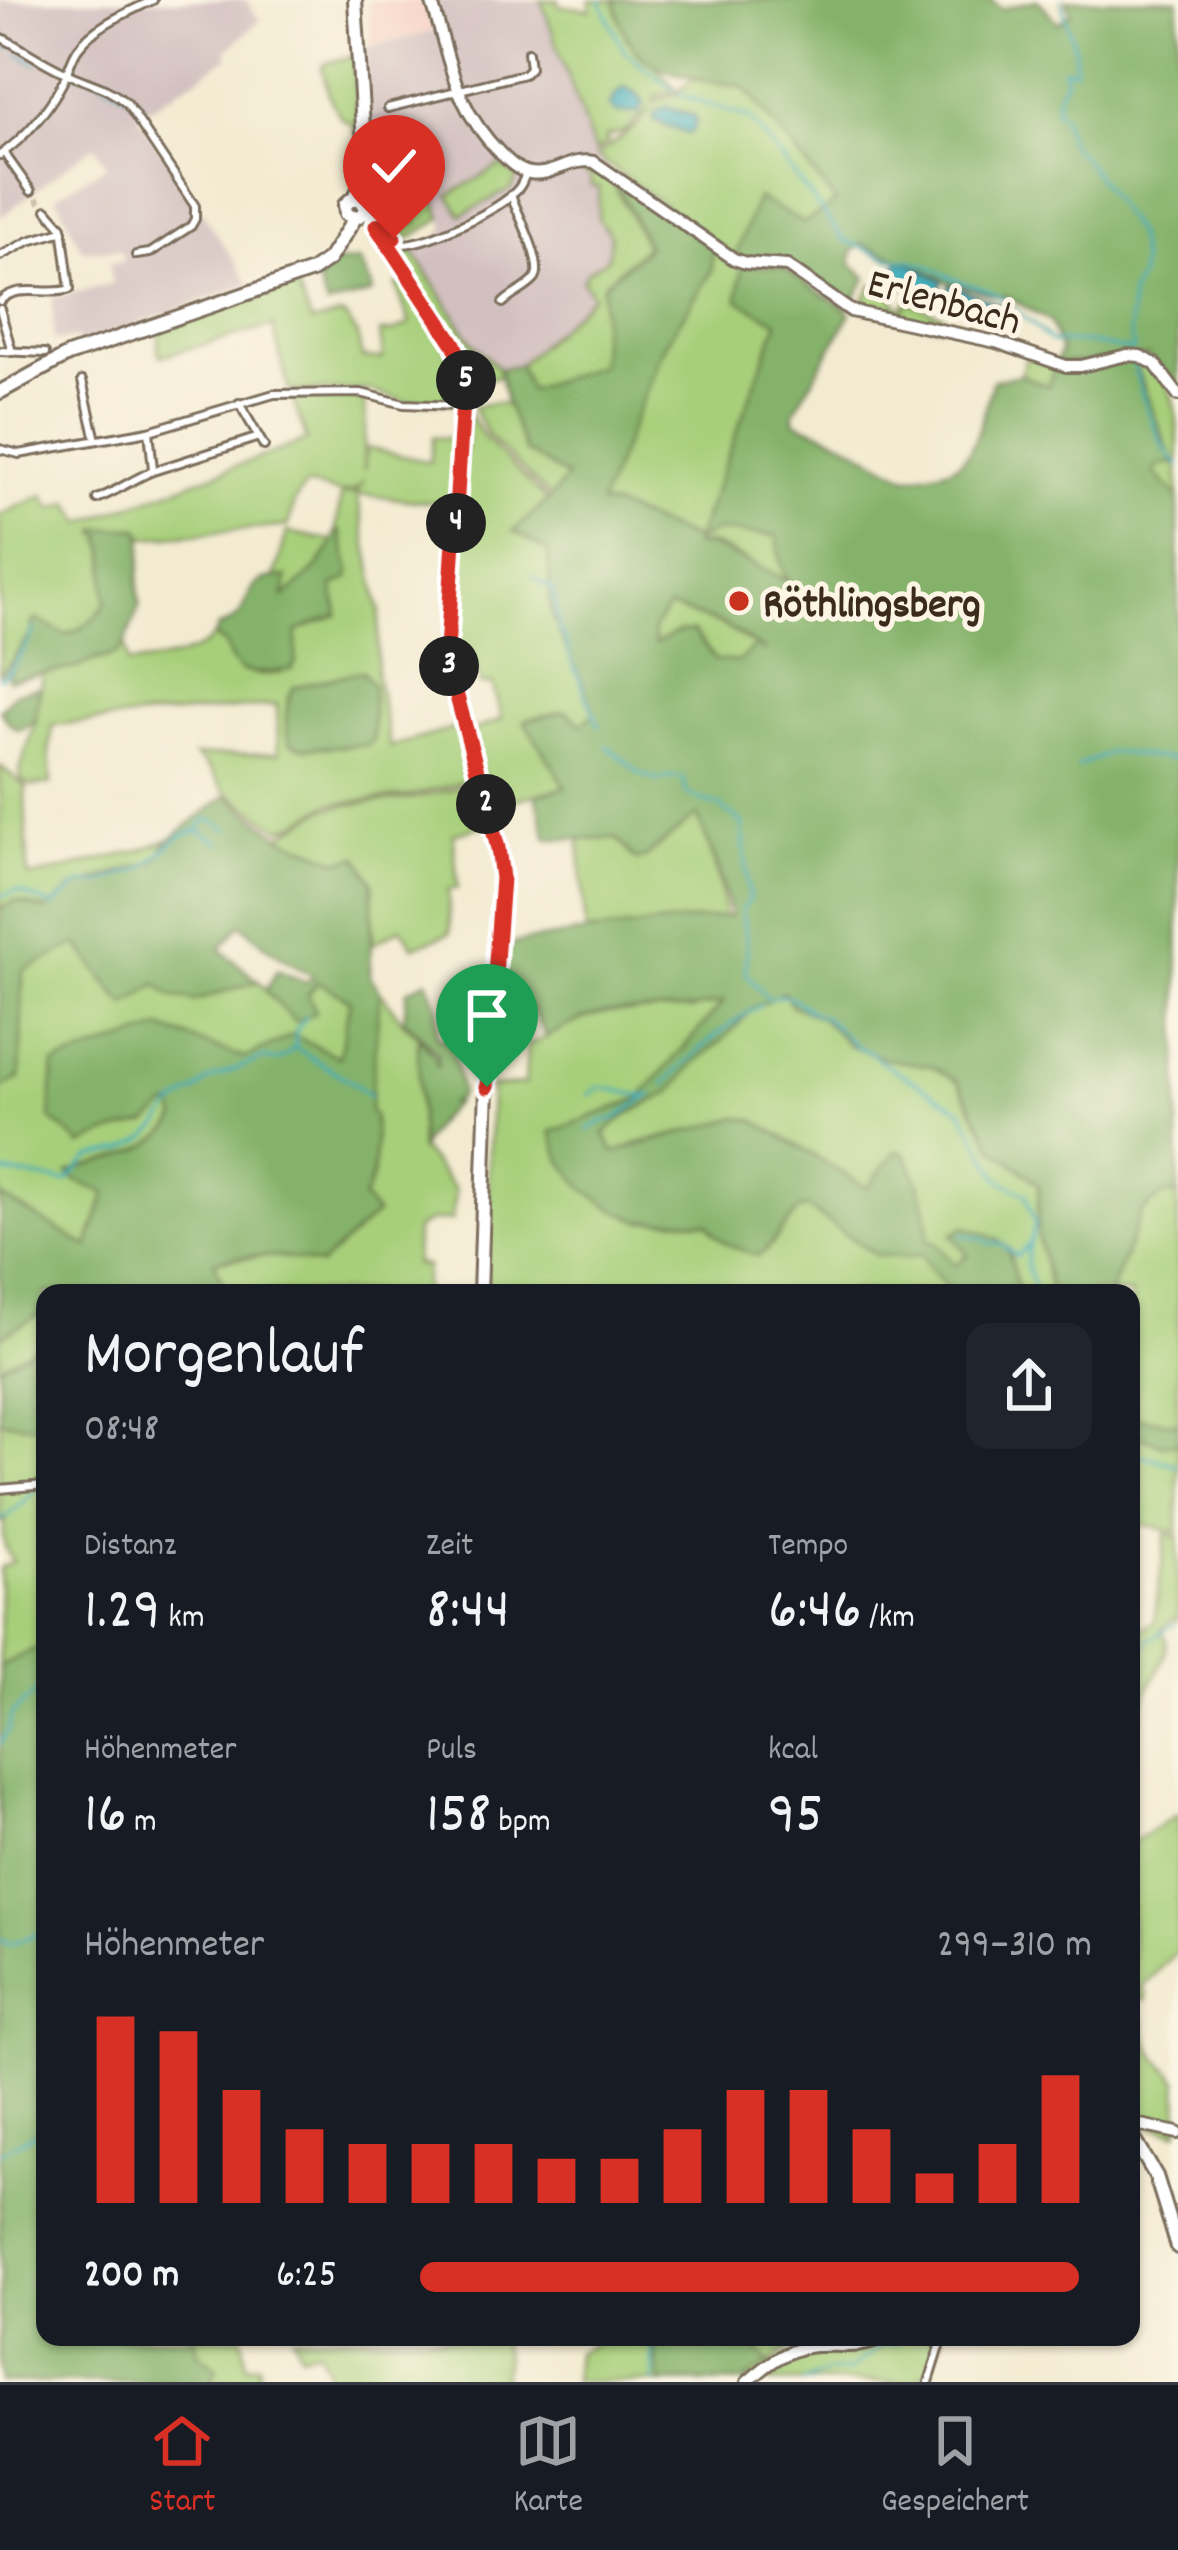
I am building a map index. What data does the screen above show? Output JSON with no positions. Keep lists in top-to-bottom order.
{
  "streets": {
    "street": ["Erlenbach"]
  },
  "places": ["Röthlingsberg"],
  "page": {
    "pins": [
      "5",
      "4",
      "3",
      "2"
    ],
    "heading": ["Morgenlauf", "08:48"],
    "stats": [
      ["Distanz", "1.29 km"],
      ["Zeit", "8:44"],
      ["Tempo", "6:46 /km"],
      ["Höhenmeter", "16 m"],
      ["Puls", "158 bpm"],
      ["kcal", "95"]
    ],
    "chart": ["Höhenmeter", "299–310 m"],
    "list": [
      {
        "name": "200 m",
        "note": "6:25"
      }
    ],
    "tabs": ["Start", "Karte", "Gespeichert"]
  }
}
